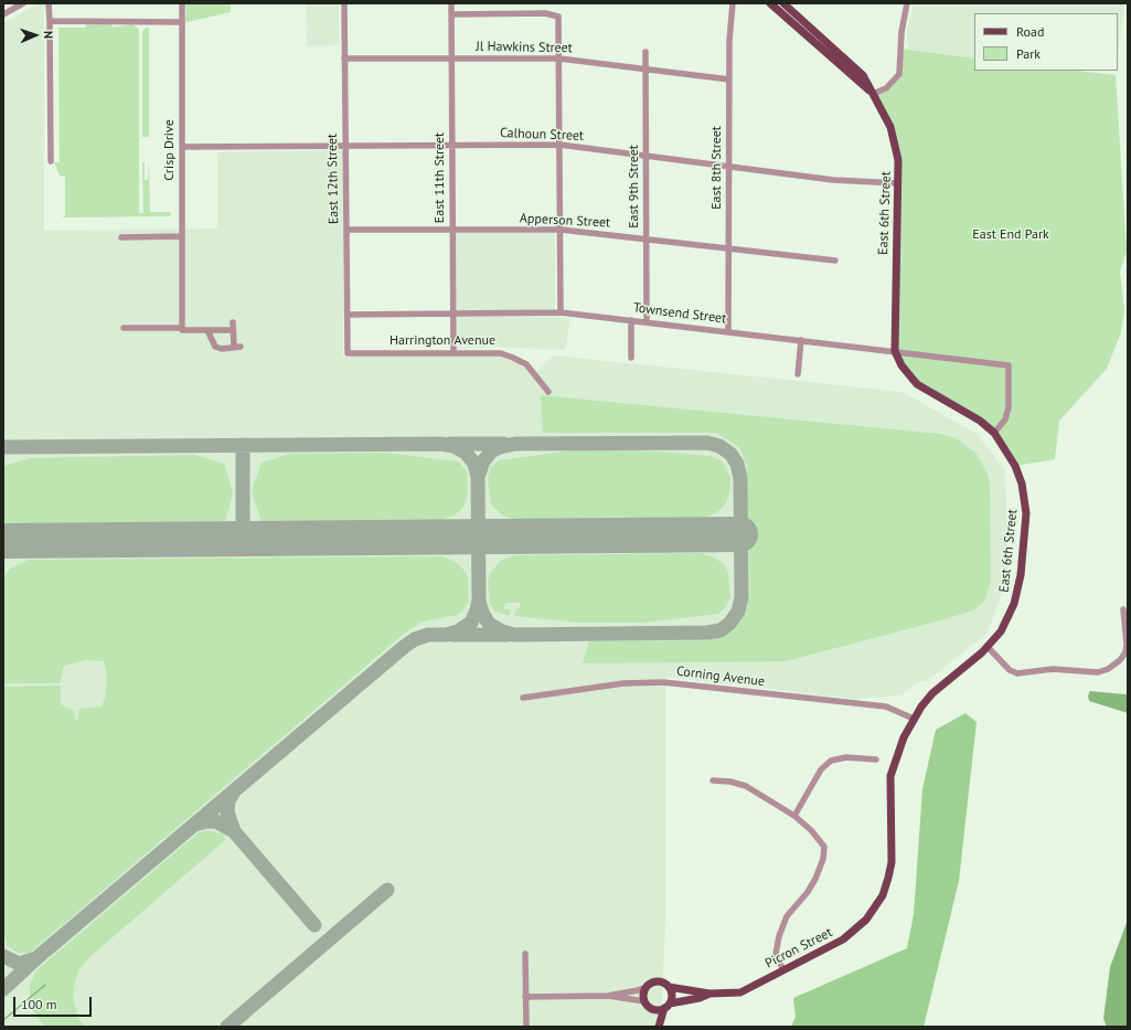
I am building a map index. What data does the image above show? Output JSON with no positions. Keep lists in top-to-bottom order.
{
  "streets": {
    "main road": ["East 6th Street", "Picron Street"],
    "street": [
      "Jl Hawkins Street",
      "Calhoun Street",
      "Crisp Drive",
      "East 8th Street",
      "East 11th Street",
      "East 12th Street",
      "East 9th Street",
      "Apperson Street",
      "Townsend Street",
      "Harrington Avenue",
      "Corning Avenue"
    ]
  },
  "crossings": [
    ["Jl Hawkins Street", "East 8th Street"],
    ["Jl Hawkins Street", "East 11th Street"],
    ["Jl Hawkins Street", "East 12th Street"],
    ["Jl Hawkins Street", "East 9th Street"],
    ["Calhoun Street", "Crisp Drive"],
    ["Calhoun Street", "East 8th Street"],
    ["Calhoun Street", "East 11th Street"],
    ["Calhoun Street", "East 12th Street"],
    ["Calhoun Street", "East 9th Street"],
    ["Calhoun Street", "East 6th Street"],
    ["East 8th Street", "Apperson Street"],
    ["East 8th Street", "Townsend Street"],
    ["East 11th Street", "Apperson Street"],
    ["East 11th Street", "Townsend Street"],
    ["East 11th Street", "Harrington Avenue"],
    ["East 12th Street", "Apperson Street"],
    ["East 12th Street", "Townsend Street"],
    ["East 12th Street", "Harrington Avenue"],
    ["East 9th Street", "Apperson Street"],
    ["East 9th Street", "Townsend Street"],
    ["East 6th Street", "Townsend Street"],
    ["East 6th Street", "Corning Avenue"],
    ["East 6th Street", "Picron Street"]
  ],
  "parks": ["East End Park"],
  "legend": ["Road", "Park"],
  "scale_bar": "100 m",
  "north": "right"
}
